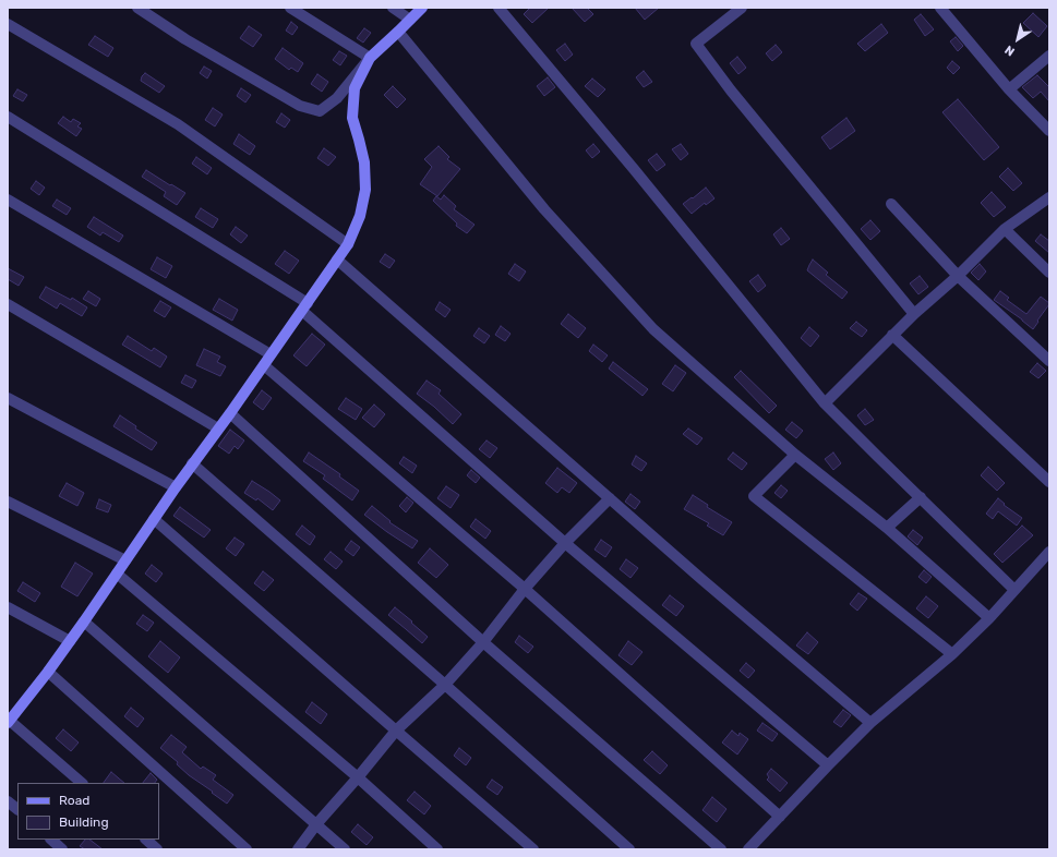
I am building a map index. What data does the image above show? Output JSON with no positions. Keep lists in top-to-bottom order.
{
  "legend": ["Road", "Building"],
  "north": "bottom left"
}
